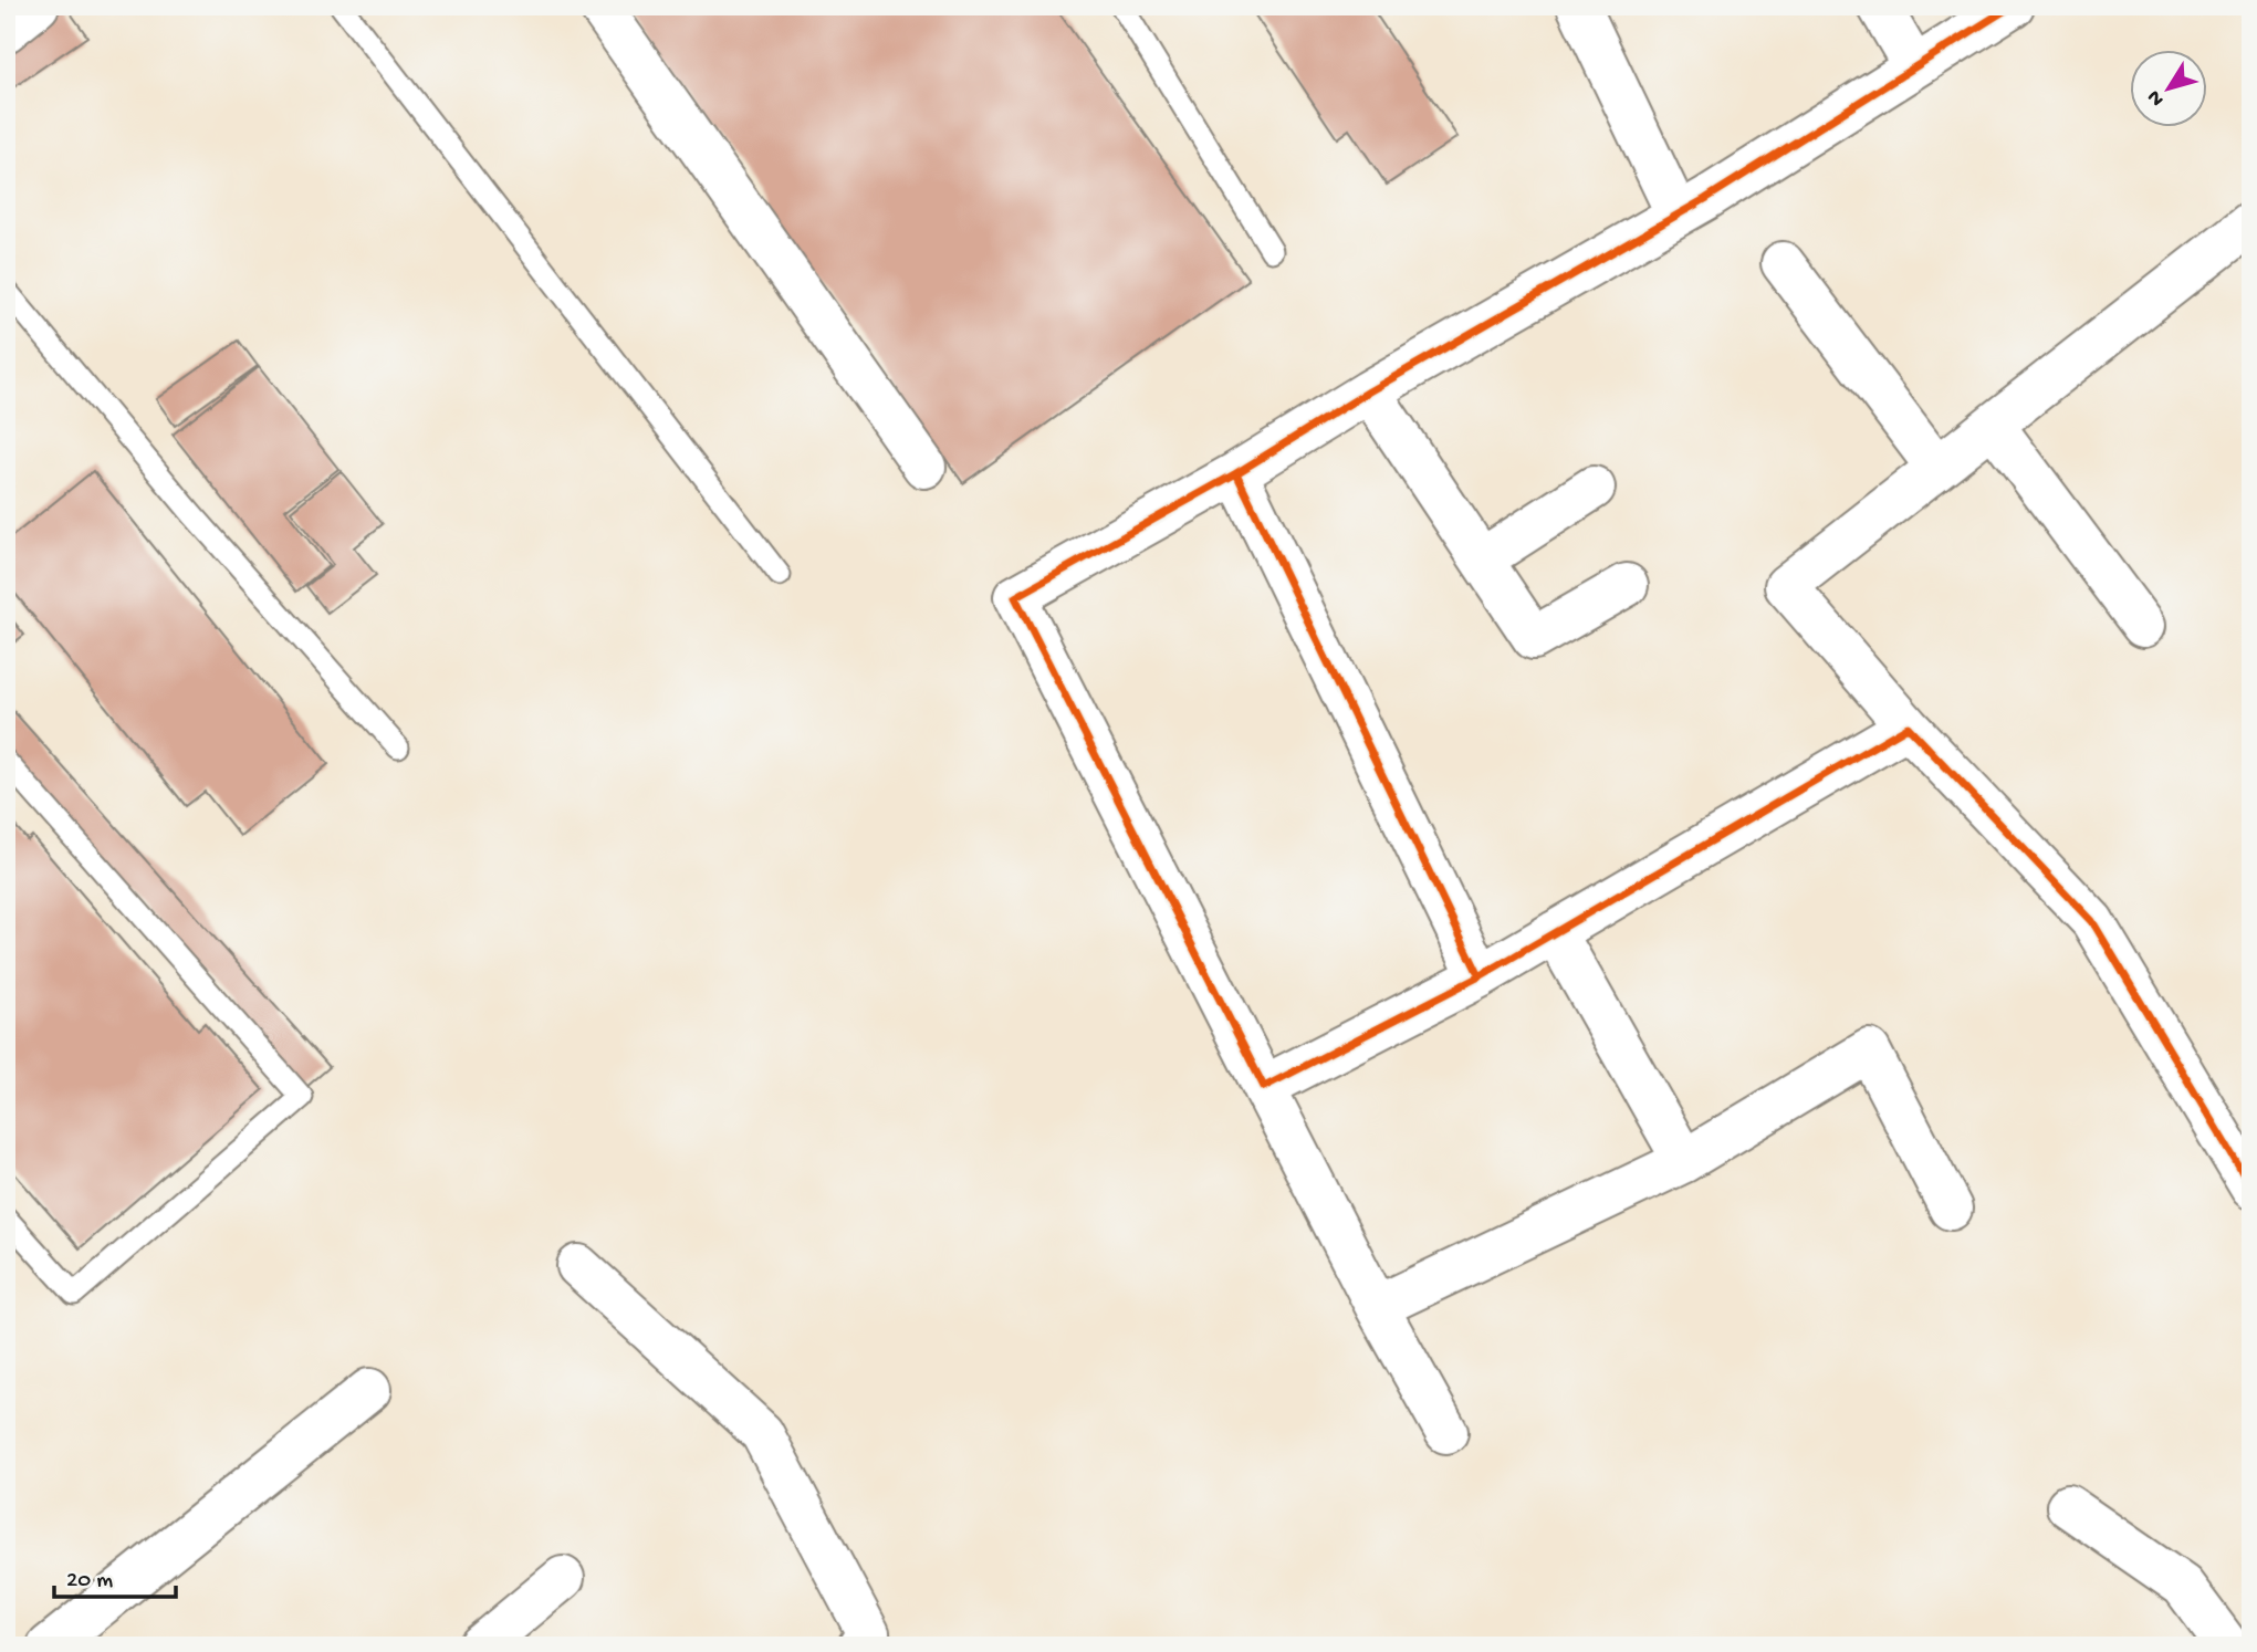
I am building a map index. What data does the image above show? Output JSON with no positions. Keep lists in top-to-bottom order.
{
  "scale_bar": "20 m",
  "north": "bottom left"
}
